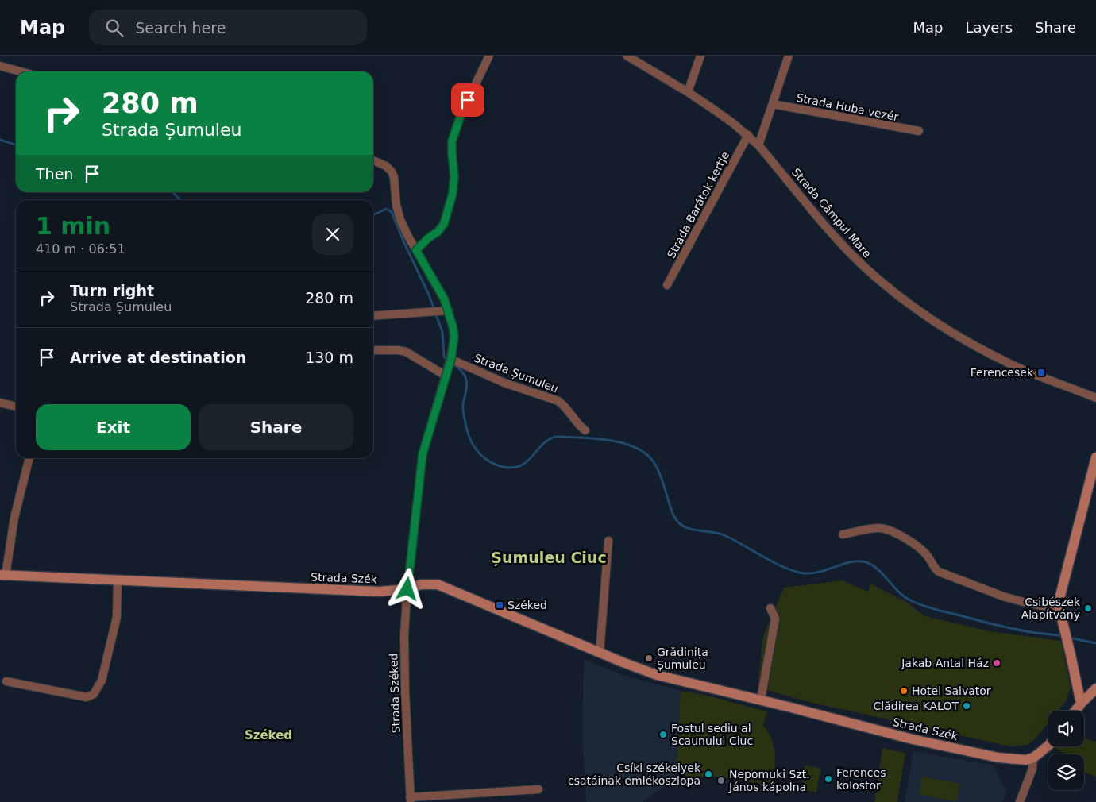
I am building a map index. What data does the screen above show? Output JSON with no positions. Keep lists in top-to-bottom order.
{
  "streets": {
    "street": [
      "Strada Huba vezér",
      "Strada Barátok kertje",
      "Strada Câmpul Mare",
      "Strada Șumuleu",
      "Strada Szék",
      "Strada Széked"
    ]
  },
  "crossings": [
    ["Strada Barátok kertje", "Strada Câmpul Mare"],
    ["Strada Szék", "Strada Széked"]
  ],
  "districts": ["Șumuleu Ciuc", "Széked"],
  "places": {
    "transit": ["Ferencesek", "Széked"],
    "other": [
      "Csibészek Alapítvány",
      "Grădinița Șumuleu",
      "Jakab Antal Ház",
      "Hotel Salvator",
      "Clădirea KALOT",
      "Fostul sediu al Scaunului Ciuc",
      "Csíki székelyek csatáinak emlékoszlopa",
      "Ferences kolostor",
      "Nepomuki Szt. János kápolna"
    ]
  },
  "page": {
    "header": "Map",
    "search": "Search here",
    "nav": ["Map", "Layers", "Share"],
    "turn": ["280 m", "Strada Șumuleu"],
    "then": "Then",
    "heading": ["1 min", "410 m · 06:51"],
    "list": [
      {
        "name": "Turn right",
        "note": "Strada Șumuleu",
        "value": "280 m"
      },
      {
        "name": "Arrive at destination",
        "value": "130 m"
      }
    ],
    "buttons": ["Exit", "Share"]
  }
}
